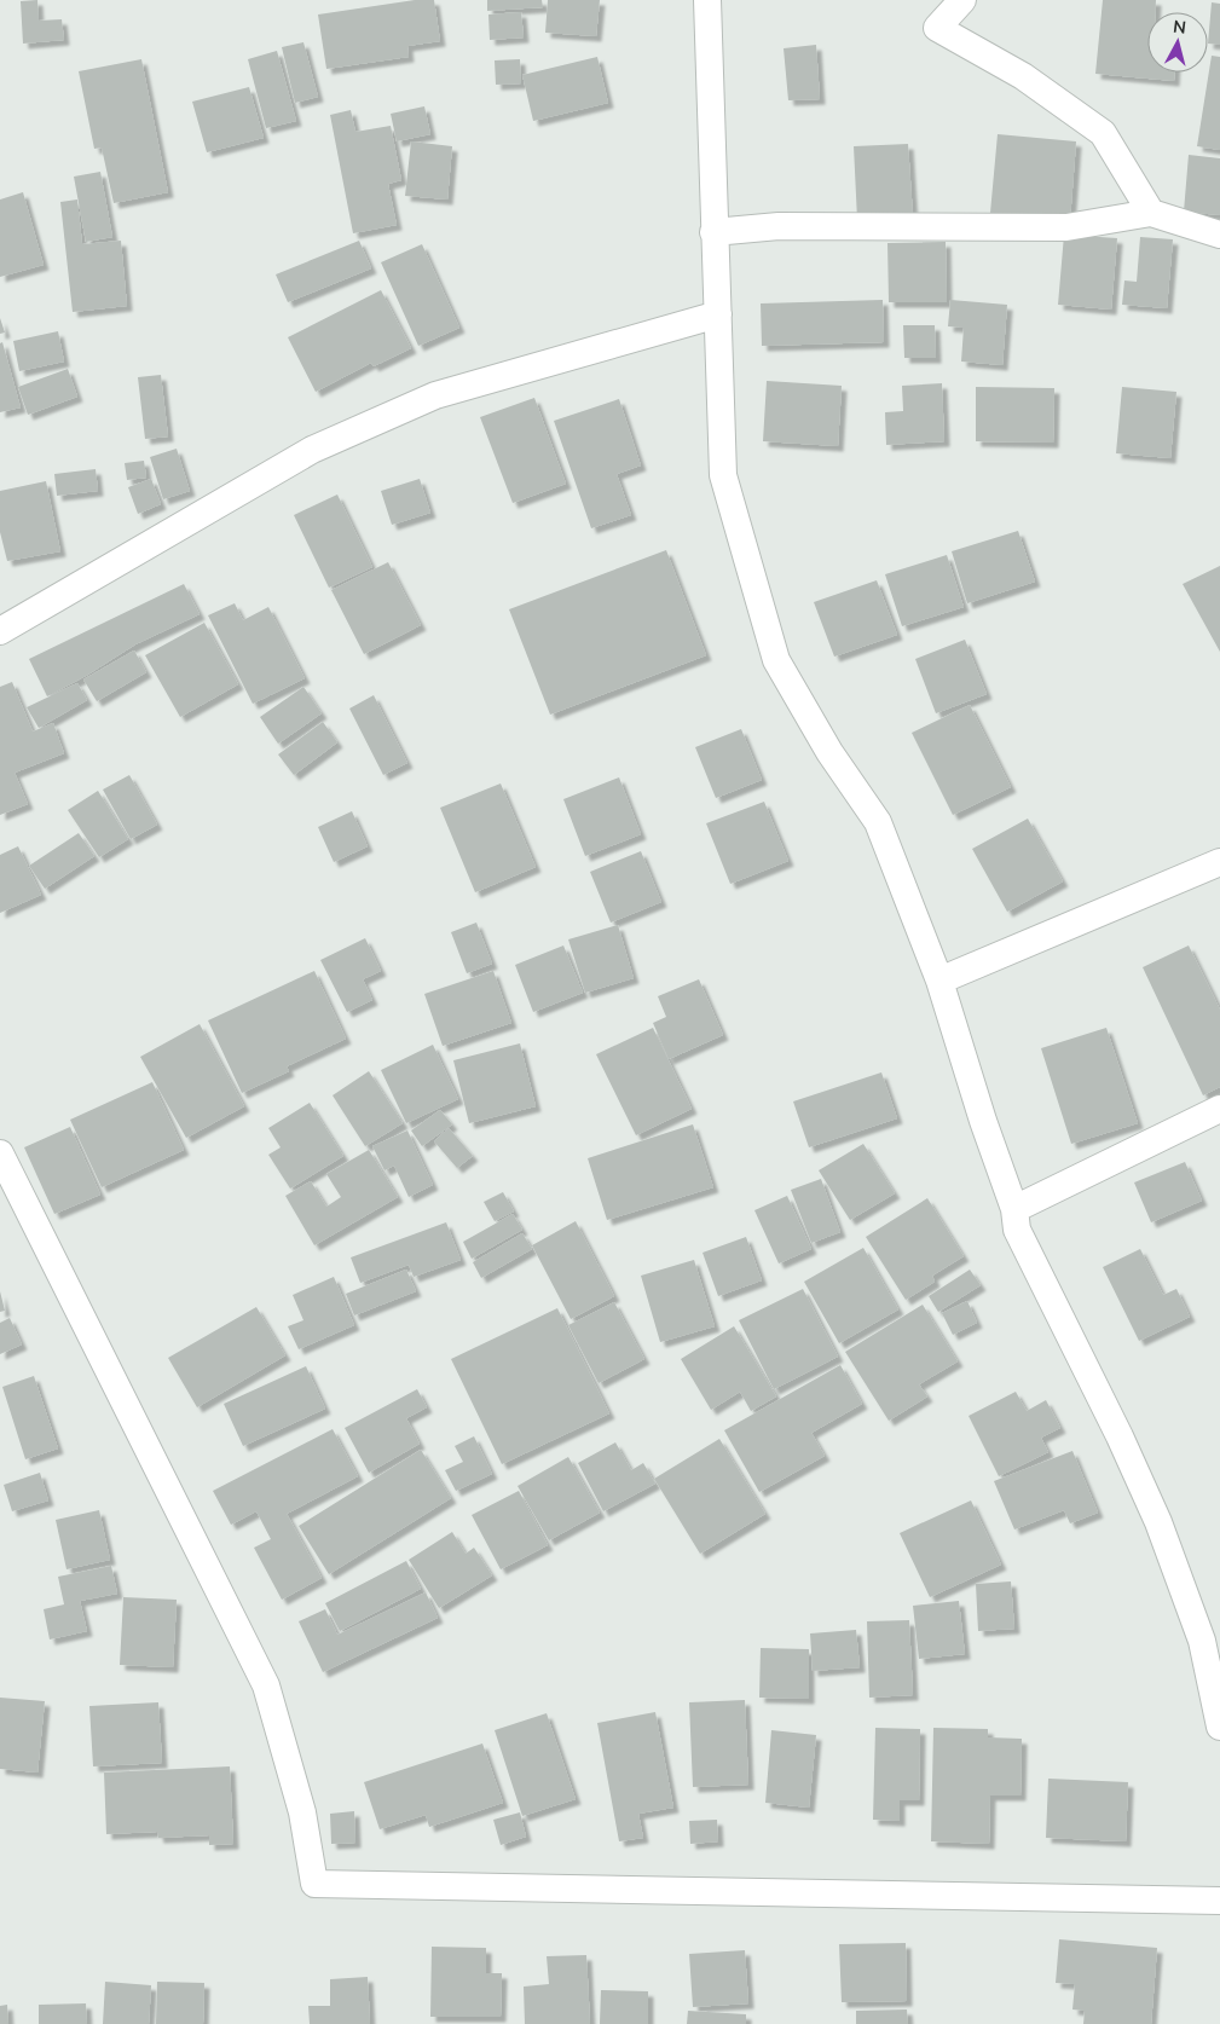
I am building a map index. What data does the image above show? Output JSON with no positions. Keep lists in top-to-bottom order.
{
  "north": "top"
}
